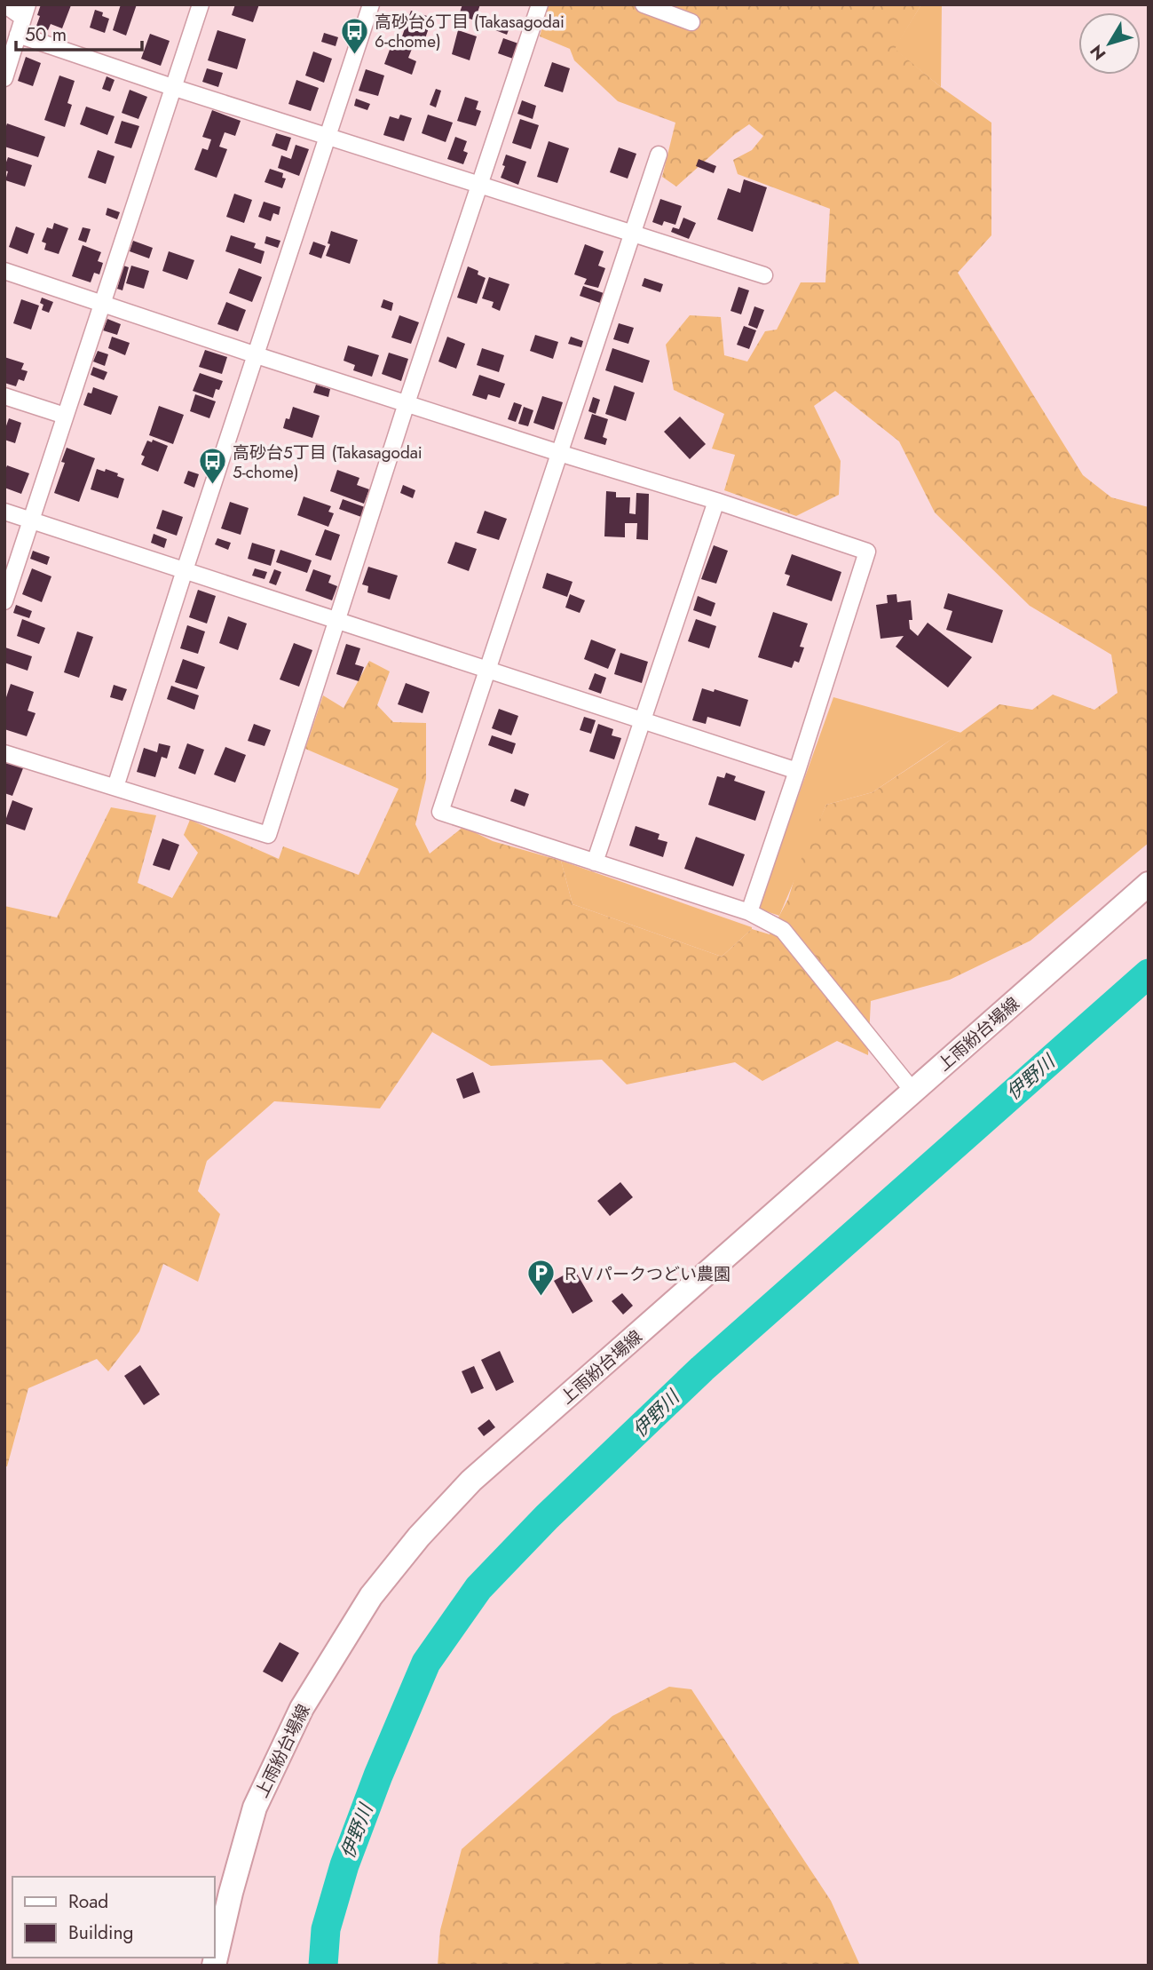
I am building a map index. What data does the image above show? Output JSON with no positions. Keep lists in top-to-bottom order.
{
  "streets": {
    "main road": ["上雨紛台場線"]
  },
  "water": ["伊野川"],
  "places": {
    "bus stop": ["高砂台6丁目 (Takasagodai 6-chome)", "高砂台5丁目 (Takasagodai 5-chome)"],
    "parking": ["ＲＶパークつどい農園"]
  },
  "legend": ["Road", "Building"],
  "scale_bar": "50 m",
  "north": "bottom left"
}
